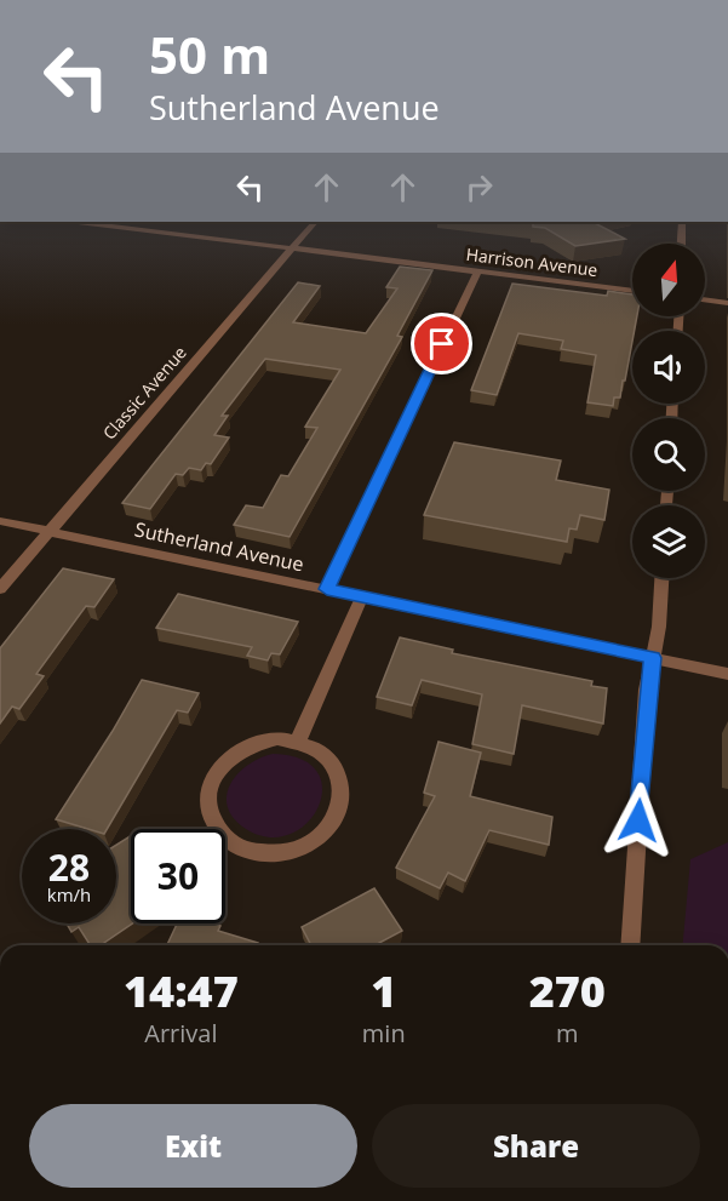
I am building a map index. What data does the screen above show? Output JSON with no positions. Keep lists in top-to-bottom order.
{
  "streets": {
    "street": ["Harrison Avenue", "Classic Avenue", "Sutherland Avenue"]
  },
  "crossings": [
    ["Harrison Avenue", "Classic Avenue"],
    ["Classic Avenue", "Sutherland Avenue"]
  ],
  "north": "top",
  "page": {
    "turn": ["50 m", "Sutherland Avenue"],
    "speed": "28 km/h",
    "limit": "30",
    "eta": [
      "14:47",
      "Arrival",
      "1",
      "min",
      "270",
      "m"
    ],
    "buttons": ["Exit", "Share"]
  }
}
